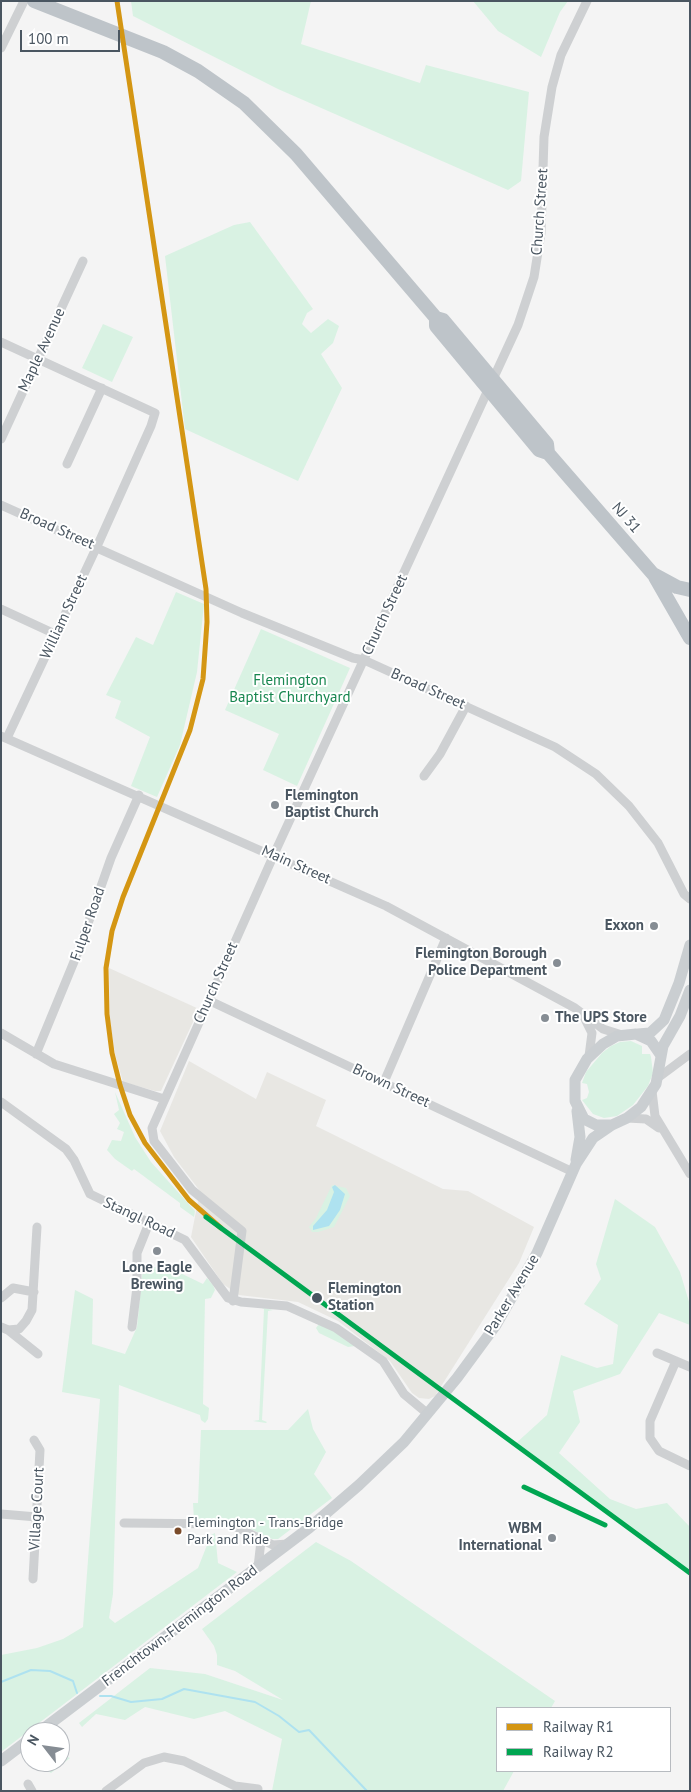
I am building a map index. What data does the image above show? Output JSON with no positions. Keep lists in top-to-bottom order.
{
  "streets": {
    "highway": ["NJ 31"],
    "main road": ["Parker Avenue", "Frenchtown-Flemington Road"],
    "street": [
      "Church Street",
      "Maple Avenue",
      "Broad Street",
      "William Street",
      "Main Street",
      "Fulper Road",
      "Brown Street",
      "Stangl Road",
      "Village Court"
    ]
  },
  "crossings": [
    ["Church Street", "NJ 31"],
    ["Church Street", "Broad Street"],
    ["Church Street", "Main Street"],
    ["Church Street", "Brown Street"],
    ["Church Street", "Stangl Road"],
    ["Broad Street", "William Street"],
    ["William Street", "Main Street"],
    ["Main Street", "Fulper Road"],
    ["Main Street", "Parker Avenue"],
    ["Brown Street", "Parker Avenue"],
    ["Parker Avenue", "Frenchtown-Flemington Road"]
  ],
  "parks": ["Flemington Baptist Churchyard"],
  "places": [
    "Flemington Baptist Church",
    "Exxon",
    "Flemington Borough Police Department",
    "The UPS Store",
    "Lone Eagle Brewing",
    "Flemington Station",
    "Flemington - Trans-Bridge Park and Ride",
    "WBM International"
  ],
  "lines": ["rail line R1", "rail line R2"],
  "legend": ["Railway R1", "Railway R2"],
  "scale_bar": "100 m",
  "north": "top left"
}
